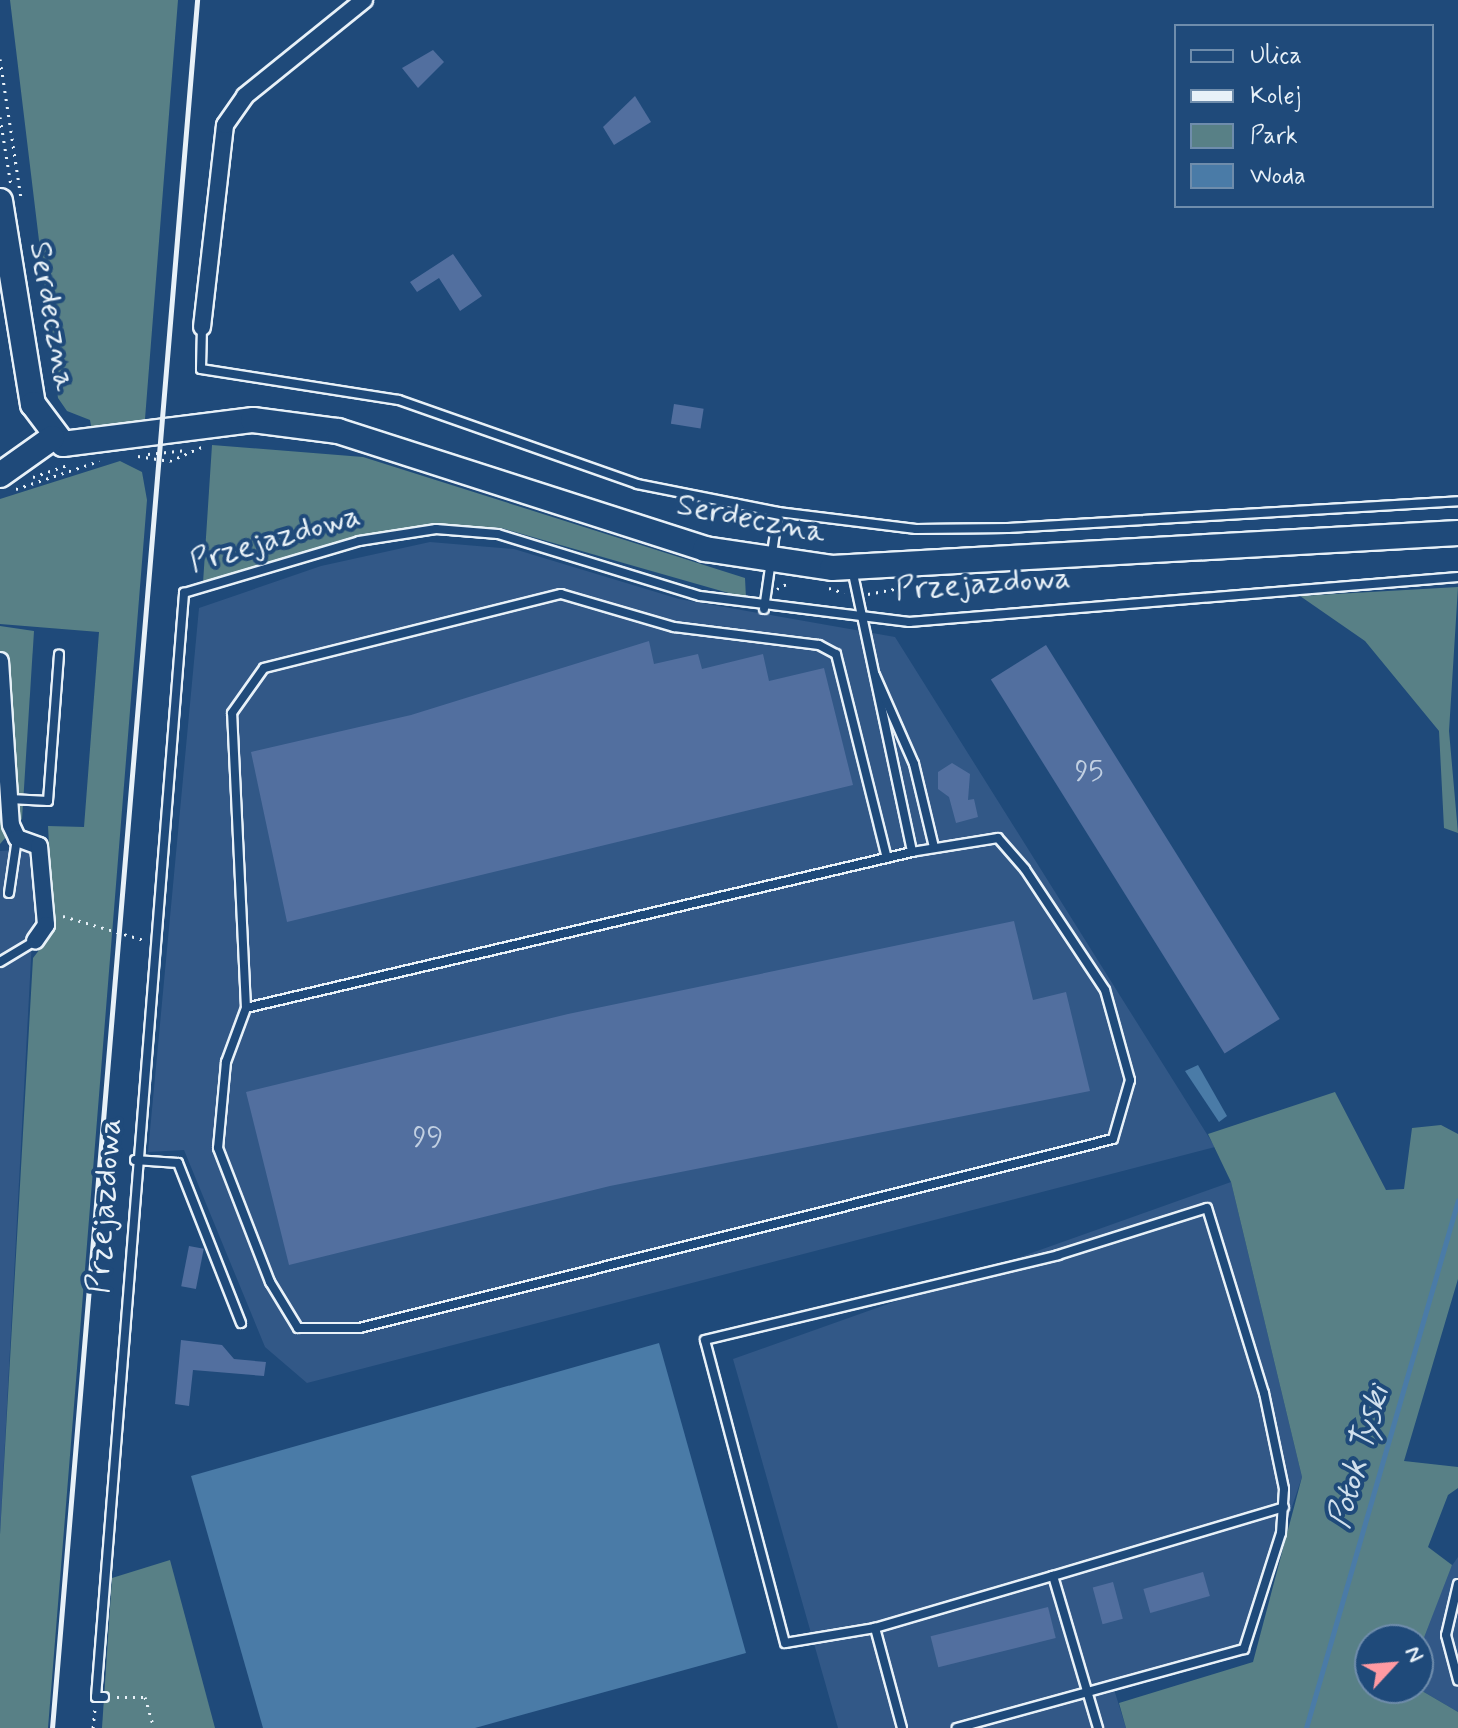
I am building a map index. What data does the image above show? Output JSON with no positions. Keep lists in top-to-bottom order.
{
  "streets": {
    "street": ["Serdeczna"],
    "lane": ["Przejazdowa"]
  },
  "water": ["Potok Tyski"],
  "house_numbers": ["95", "99"],
  "legend": [
    "Ulica",
    "Kolej",
    "Park",
    "Woda"
  ],
  "north": "top right"
}
